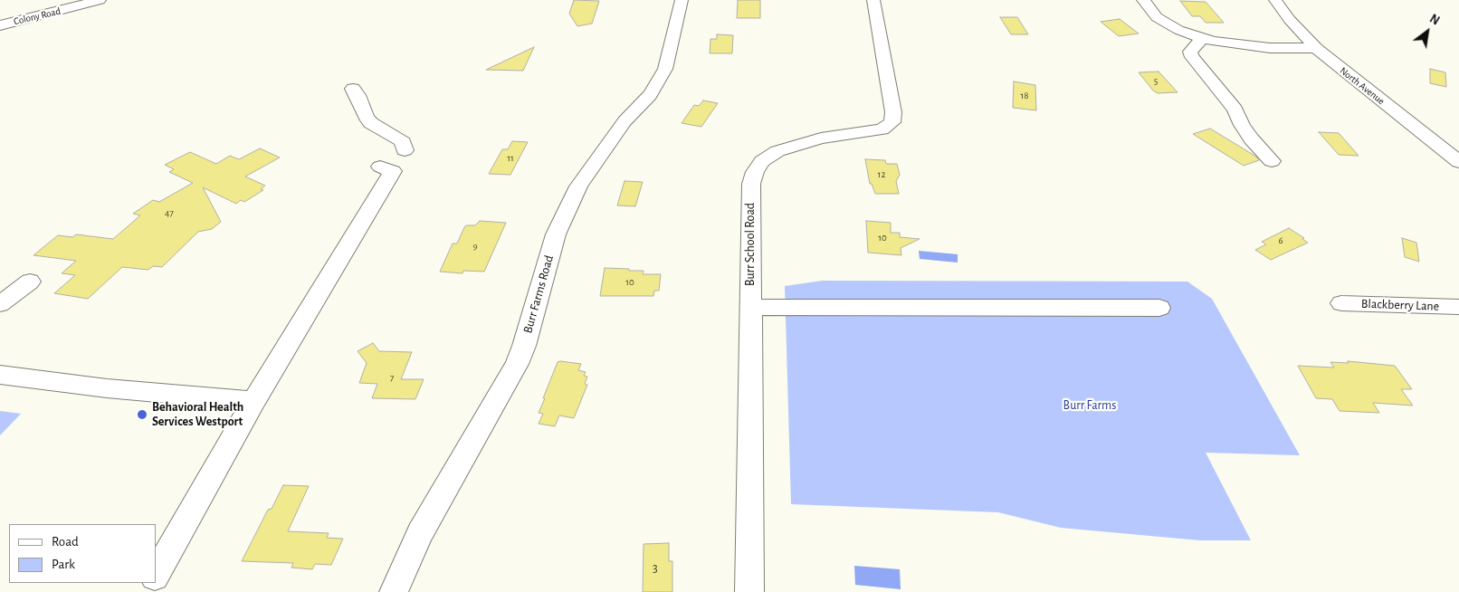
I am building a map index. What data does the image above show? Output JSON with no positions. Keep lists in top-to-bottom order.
{
  "streets": {
    "street": [
      "Colony Road",
      "North Avenue",
      "Burr School Road",
      "Burr Farms Road",
      "Blackberry Lane"
    ]
  },
  "parks": ["Burr Farms"],
  "places": ["Behavioral Health Services Westport"],
  "house_numbers": [
    "5",
    "18",
    "11",
    "12",
    "47",
    "10",
    "6",
    "9",
    "10",
    "7",
    "3"
  ],
  "legend": ["Road", "Park"],
  "north": "top right"
}
